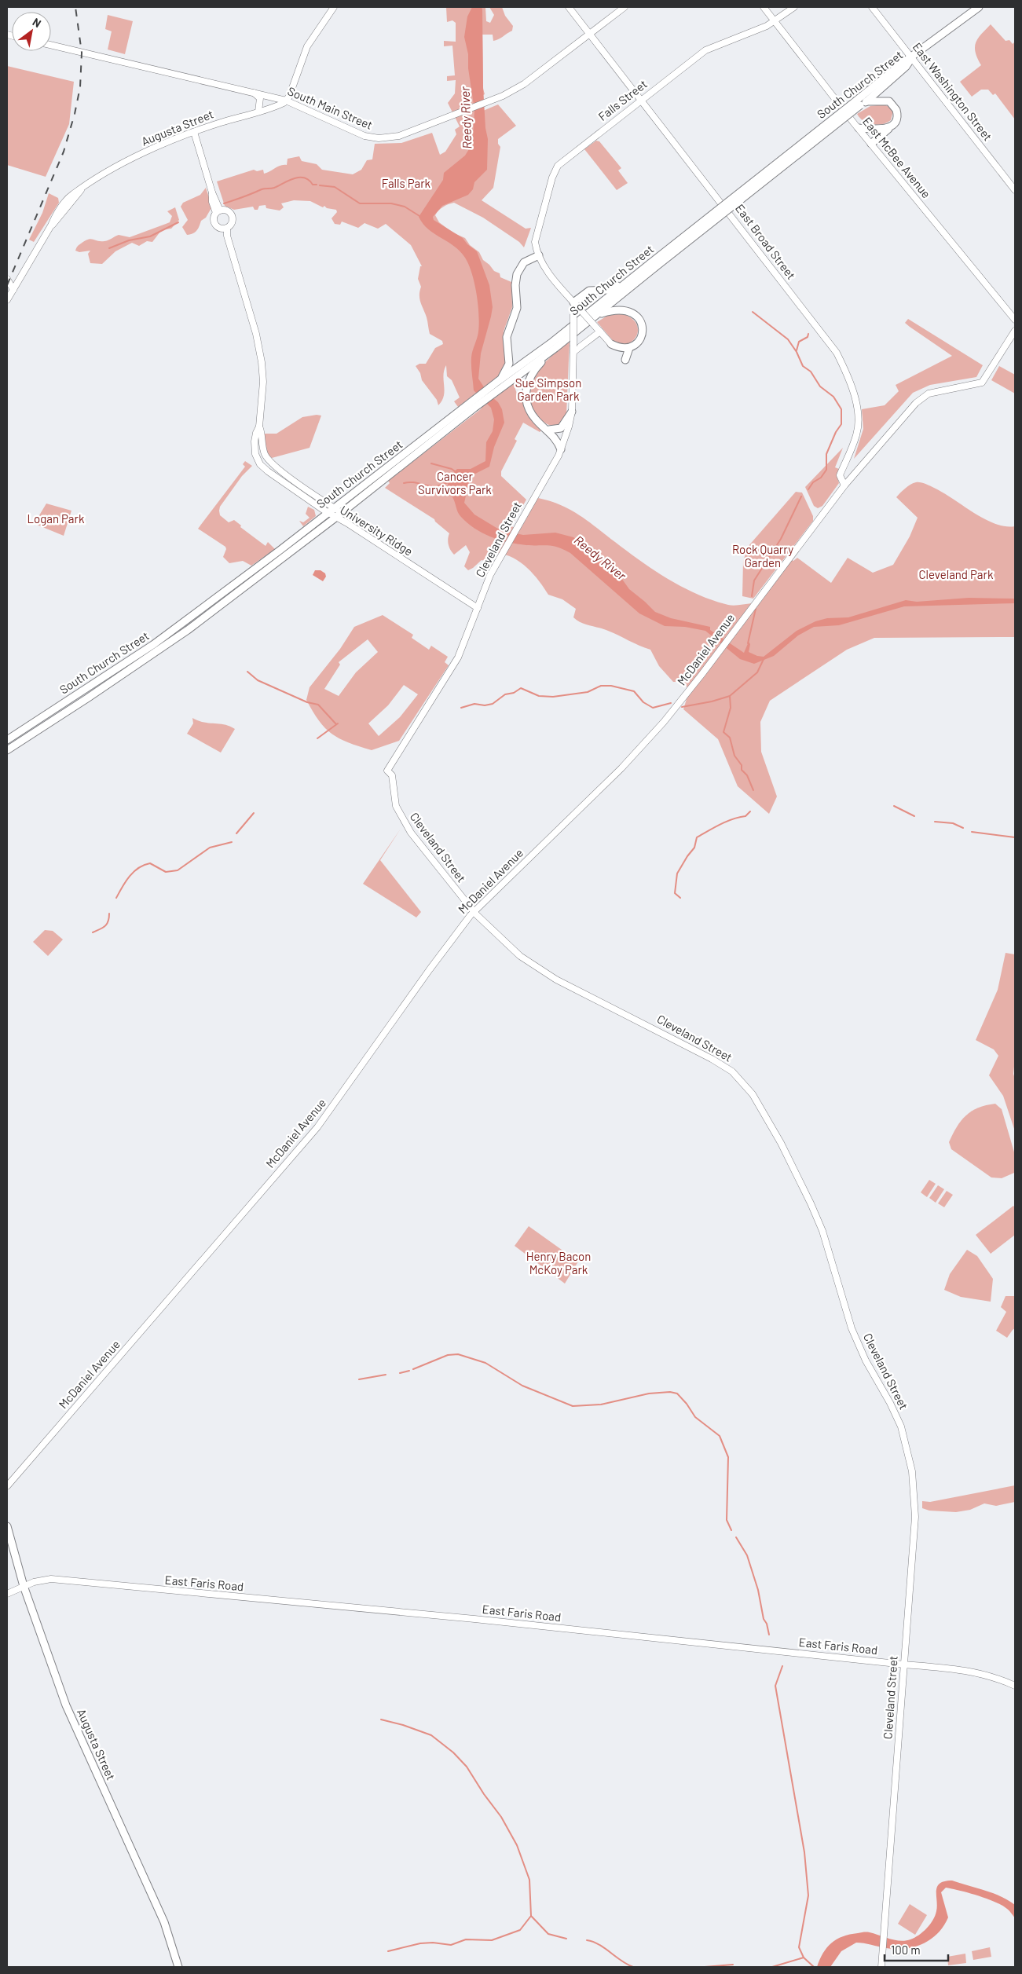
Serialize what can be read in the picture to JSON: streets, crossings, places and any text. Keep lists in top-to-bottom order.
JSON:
{
  "streets": {
    "main road": ["South Church Street", "Augusta Street"],
    "street": [
      "East Washington Street",
      "Falls Street",
      "South Main Street",
      "East McBee Avenue",
      "East Broad Street",
      "University Ridge",
      "Cleveland Street",
      "McDaniel Avenue",
      "East Faris Road"
    ]
  },
  "crossings": [
    ["South Church Street", "East Washington Street"],
    ["South Church Street", "University Ridge"],
    ["Falls Street", "East McBee Avenue"],
    ["Falls Street", "East Broad Street"],
    ["South Main Street", "Augusta Street"],
    ["South Main Street", "East Broad Street"],
    ["Augusta Street", "East Faris Road"],
    ["East Broad Street", "McDaniel Avenue"],
    ["University Ridge", "Cleveland Street"],
    ["Cleveland Street", "McDaniel Avenue"],
    ["Cleveland Street", "East Faris Road"]
  ],
  "water": ["Reedy River"],
  "parks": [
    "Falls Park",
    "Sue Simpson Garden Park",
    "Cancer Survivors Park",
    "Logan Park",
    "Rock Quarry Garden",
    "Cleveland Park",
    "Henry Bacon McKoy Park"
  ],
  "scale_bar": "100 m",
  "north": "top right"
}
